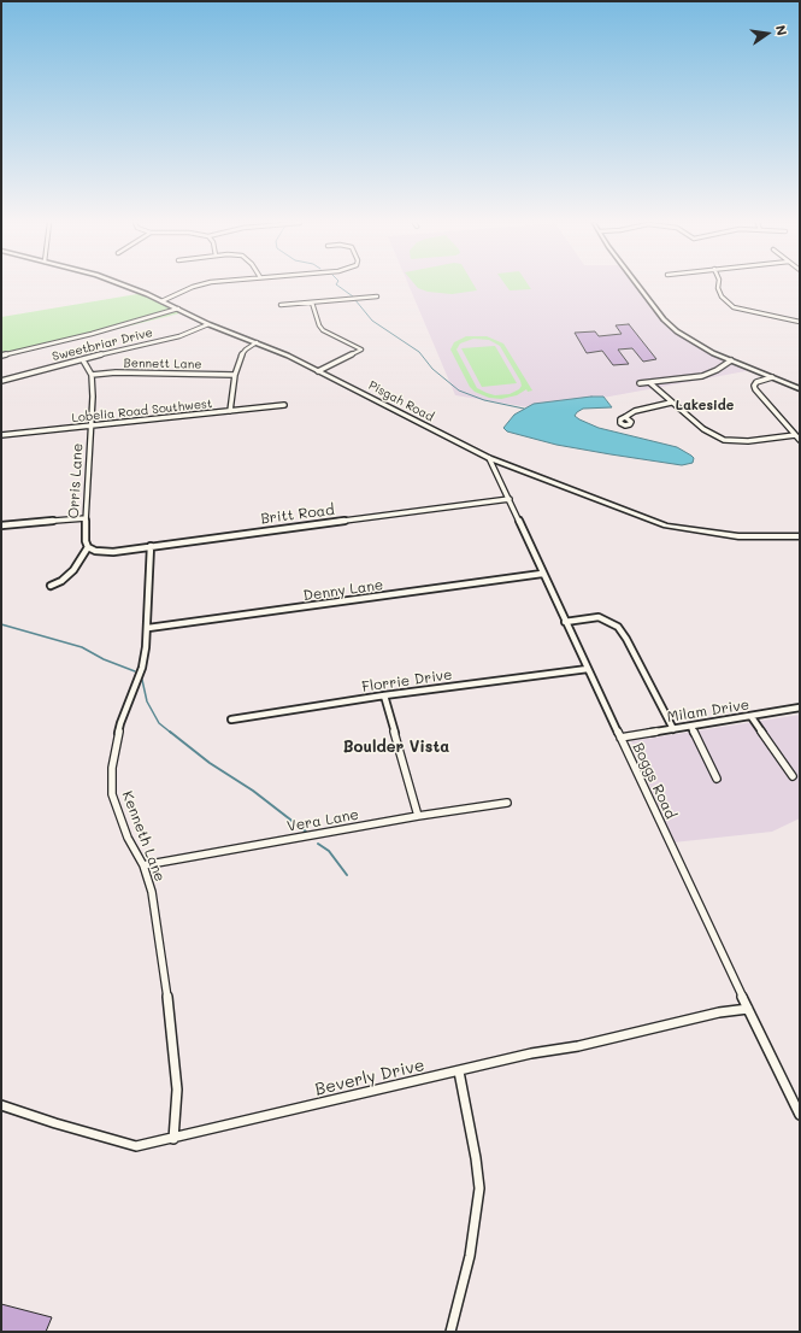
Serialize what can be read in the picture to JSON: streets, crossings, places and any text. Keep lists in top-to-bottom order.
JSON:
{
  "streets": {
    "street": [
      "Sweetbriar Drive",
      "Bennett Lane",
      "Pisgah Road",
      "Lobelia Road Southwest",
      "Orris Lane",
      "Britt Road",
      "Denny Lane",
      "Florrie Drive",
      "Milam Drive",
      "Boggs Road",
      "Vera Lane",
      "Kenneth Lane",
      "Beverly Drive"
    ]
  },
  "crossings": [
    ["Sweetbriar Drive", "Pisgah Road"],
    ["Bennett Lane", "Orris Lane"],
    ["Pisgah Road", "Boggs Road"],
    ["Lobelia Road Southwest", "Orris Lane"],
    ["Orris Lane", "Britt Road"],
    ["Britt Road", "Boggs Road"],
    ["Britt Road", "Kenneth Lane"],
    ["Denny Lane", "Boggs Road"],
    ["Denny Lane", "Kenneth Lane"],
    ["Florrie Drive", "Boggs Road"],
    ["Milam Drive", "Boggs Road"],
    ["Boggs Road", "Beverly Drive"],
    ["Vera Lane", "Kenneth Lane"],
    ["Kenneth Lane", "Beverly Drive"]
  ],
  "districts": ["Lakeside", "Boulder Vista"],
  "north": "right"
}
